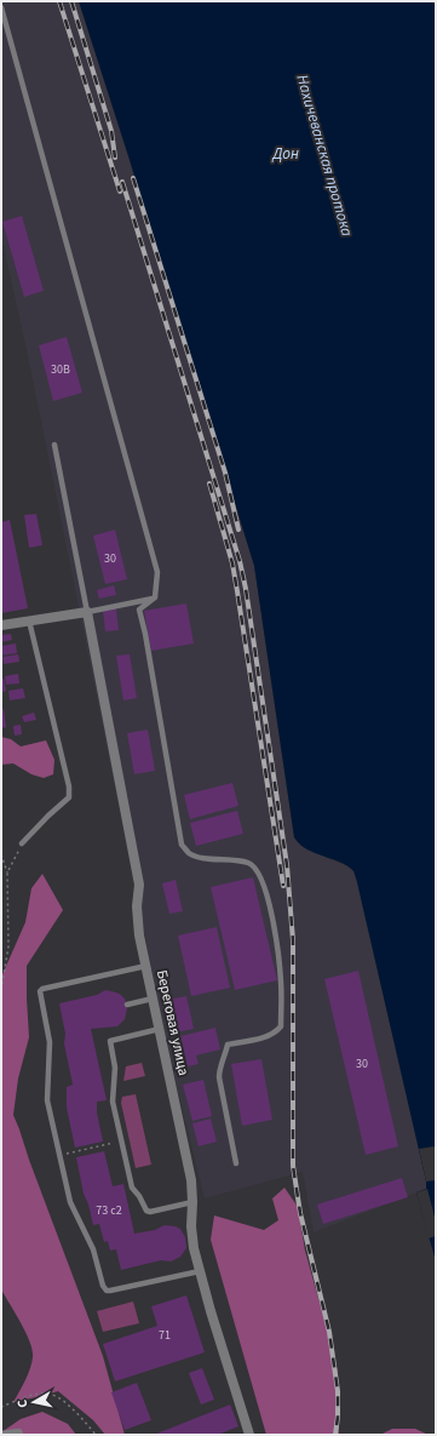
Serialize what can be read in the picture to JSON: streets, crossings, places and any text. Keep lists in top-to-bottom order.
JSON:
{
  "streets": {
    "street": ["Береговая улица"]
  },
  "water": ["Дон", "Нахичеванская протока"],
  "house_numbers": [
    "30В",
    "30",
    "30",
    "73 с2",
    "71"
  ],
  "north": "left"
}
